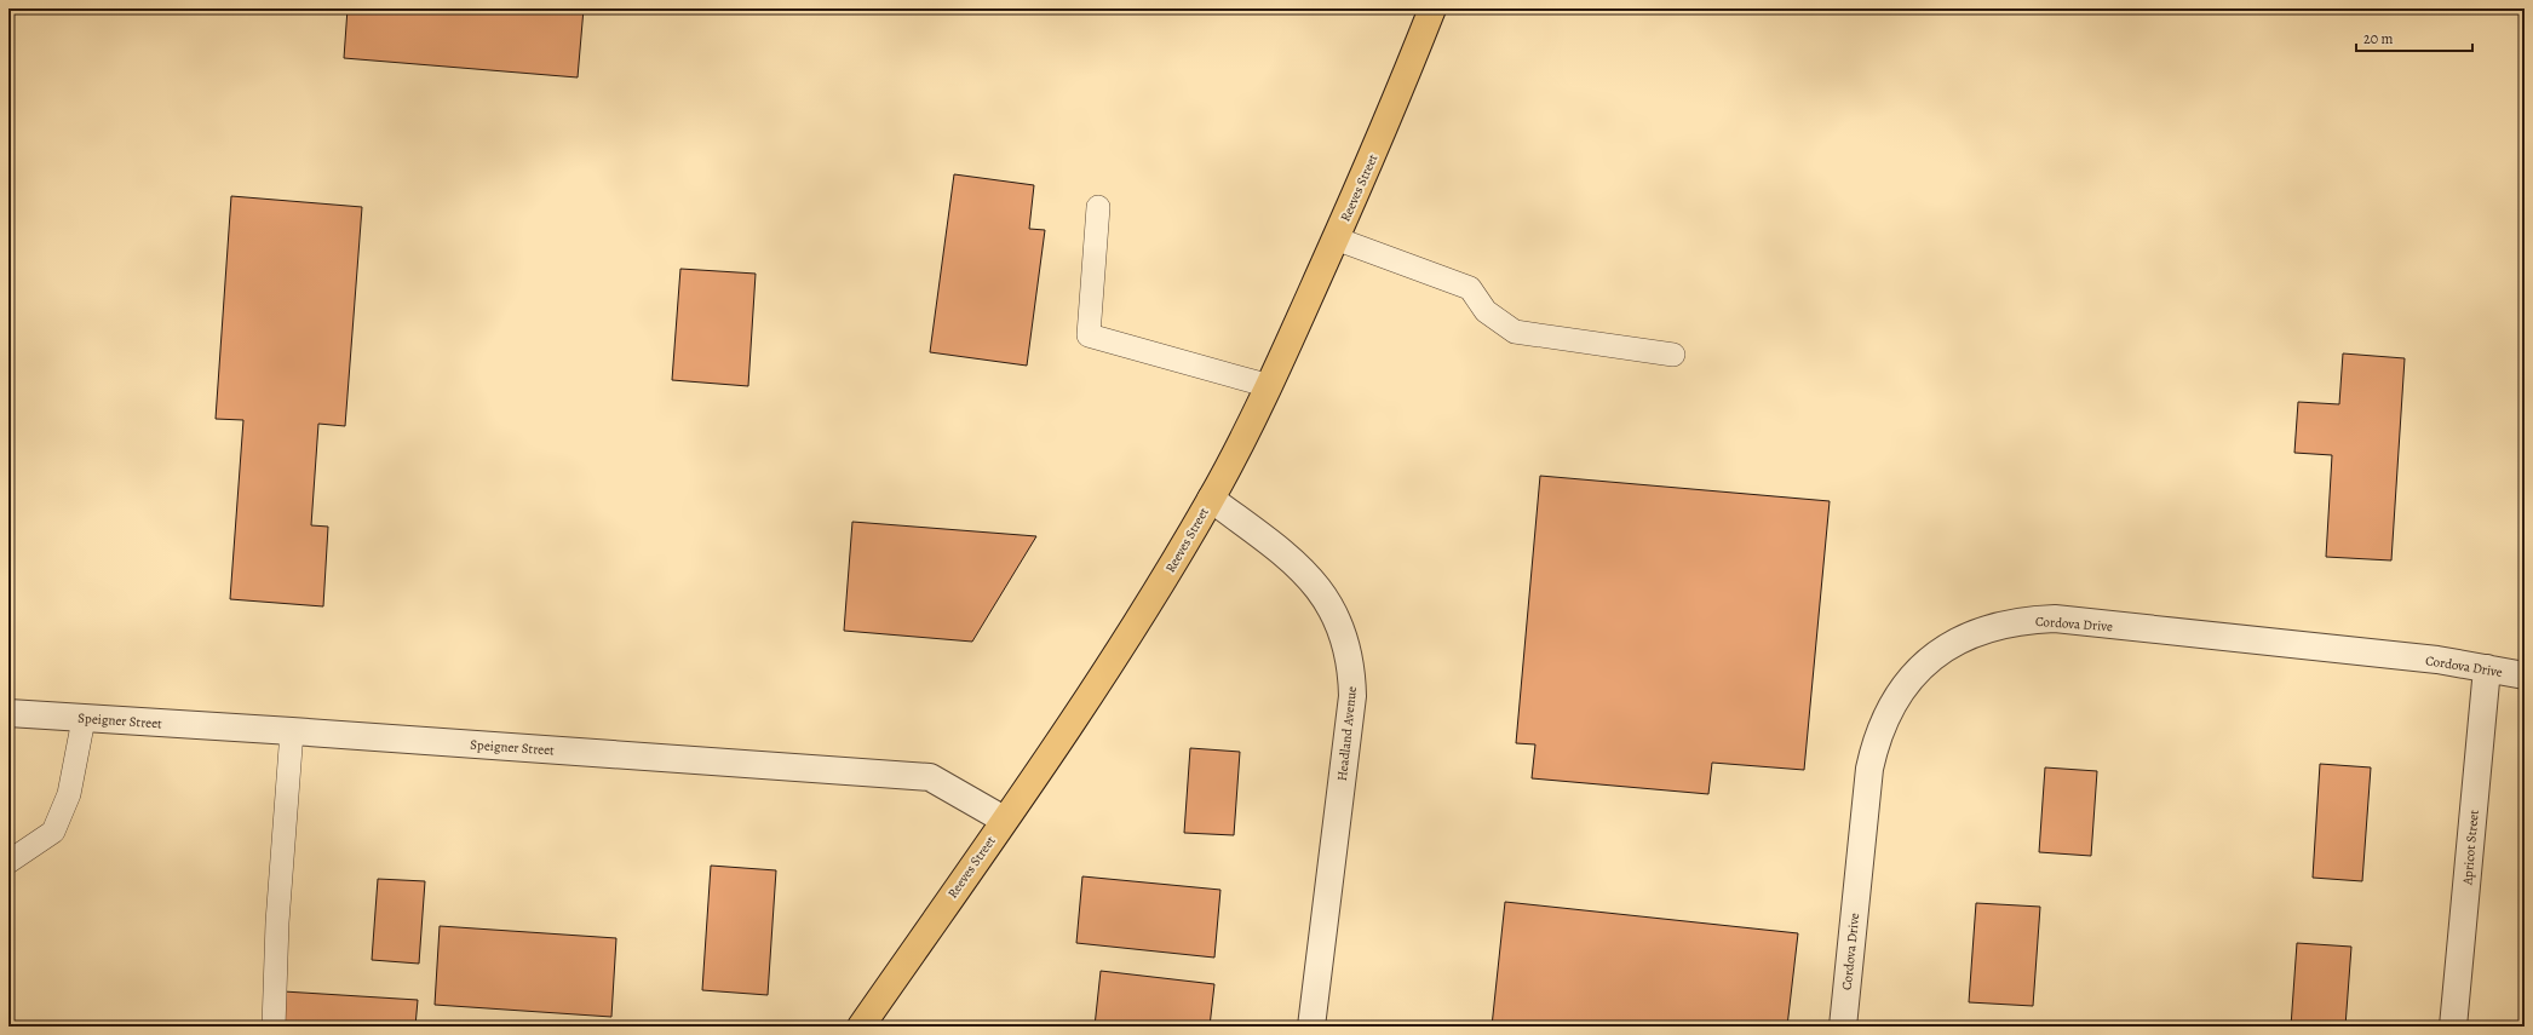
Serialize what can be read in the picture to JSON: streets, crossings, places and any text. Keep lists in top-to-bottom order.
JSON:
{
  "streets": {
    "main road": ["Reeves Street"],
    "street": [
      "Cordova Drive",
      "Speigner Street",
      "Headland Avenue",
      "Apricot Street"
    ]
  },
  "crossings": [
    ["Reeves Street", "Speigner Street"],
    ["Reeves Street", "Headland Avenue"],
    ["Cordova Drive", "Apricot Street"]
  ],
  "scale_bar": "20 m"
}
